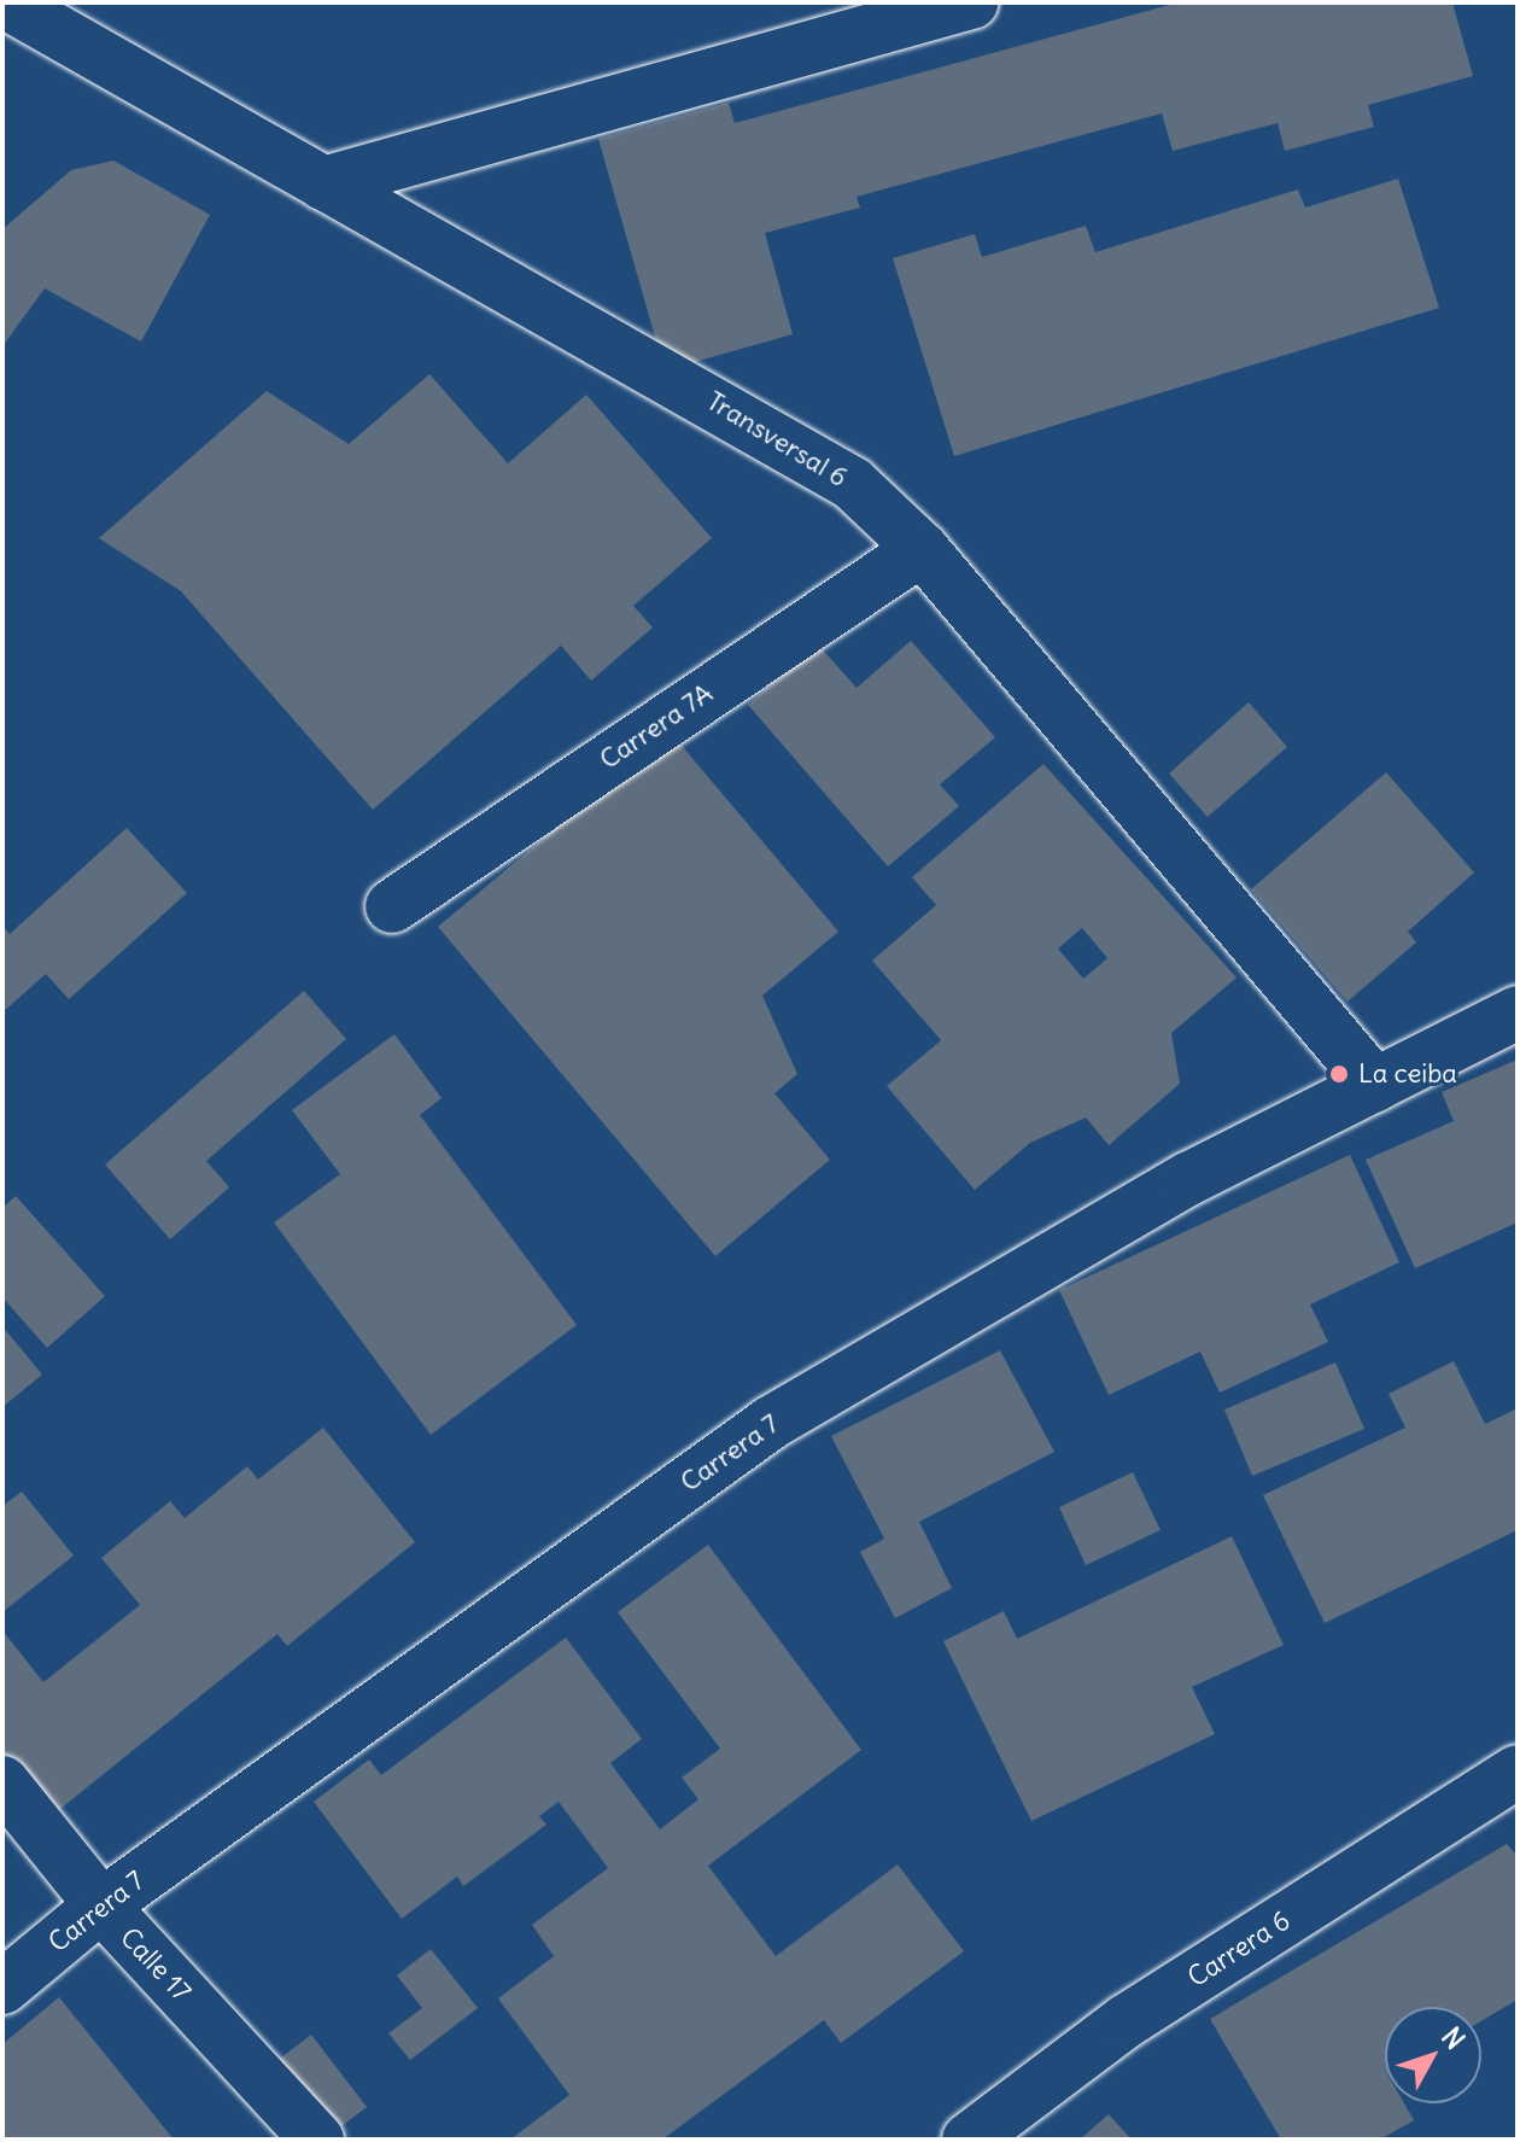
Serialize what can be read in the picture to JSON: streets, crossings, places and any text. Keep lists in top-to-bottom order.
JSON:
{
  "streets": {
    "street": [
      "Transversal 6",
      "Carrera 7A",
      "Carrera 7",
      "Carrera 6",
      "Calle 17"
    ]
  },
  "crossings": [
    ["Transversal 6", "Carrera 7A"],
    ["Transversal 6", "Carrera 7"],
    ["Carrera 7", "Calle 17"]
  ],
  "places": ["La ceiba"],
  "north": "top right"
}
